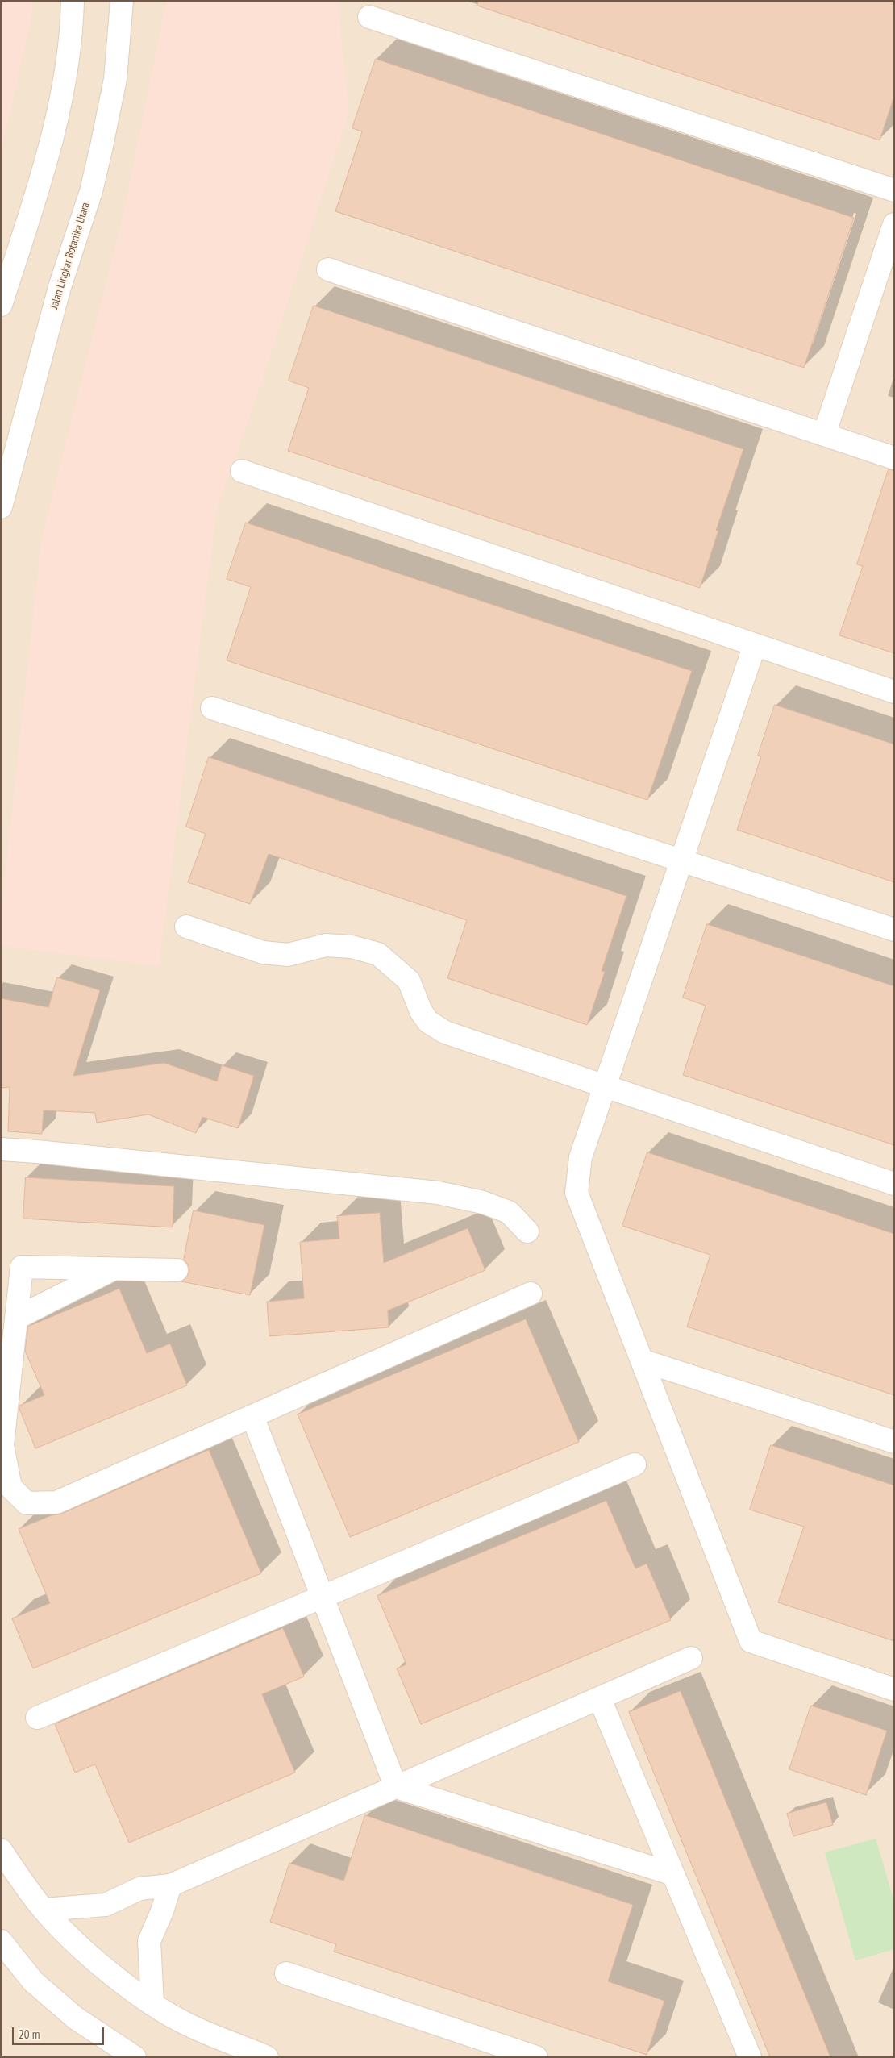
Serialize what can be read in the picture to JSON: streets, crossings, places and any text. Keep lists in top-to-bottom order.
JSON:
{
  "streets": {
    "street": ["Jalan Lingkar Botanika Utara"]
  },
  "scale_bar": "20 m"
}
